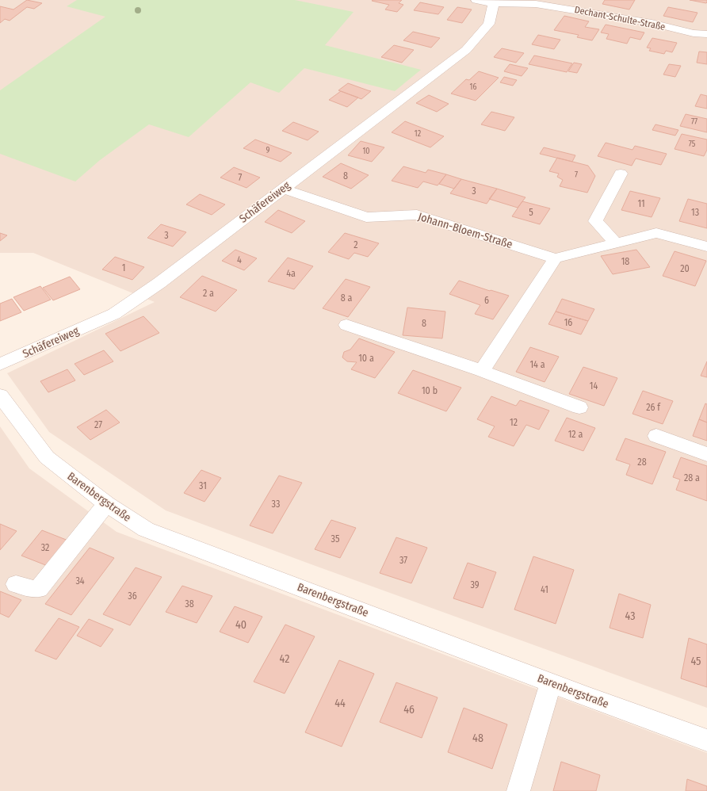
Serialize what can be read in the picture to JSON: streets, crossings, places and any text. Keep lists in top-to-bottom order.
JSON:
{
  "streets": {
    "street": [
      "Dechant-Schulte-Straße",
      "Schäfereiweg",
      "Johann-Bloem-Straße",
      "Barenbergstraße"
    ]
  },
  "crossings": [
    ["Dechant-Schulte-Straße", "Schäfereiweg"],
    ["Schäfereiweg", "Johann-Bloem-Straße"]
  ],
  "house_numbers": [
    "16",
    "77",
    "12",
    "75",
    "9",
    "10",
    "7",
    "8",
    "7",
    "3",
    "11",
    "5",
    "13",
    "3",
    "2",
    "4",
    "18",
    "1",
    "20",
    "4a",
    "2 a",
    "8 a",
    "6",
    "16",
    "8",
    "10 a",
    "14 a",
    "14",
    "10 b",
    "26 f",
    "12",
    "27",
    "12 a",
    "28",
    "28 a",
    "31",
    "33",
    "35",
    "32",
    "37",
    "34",
    "39",
    "41",
    "36",
    "38",
    "43",
    "40",
    "42",
    "45",
    "44",
    "46",
    "48"
  ]
}
